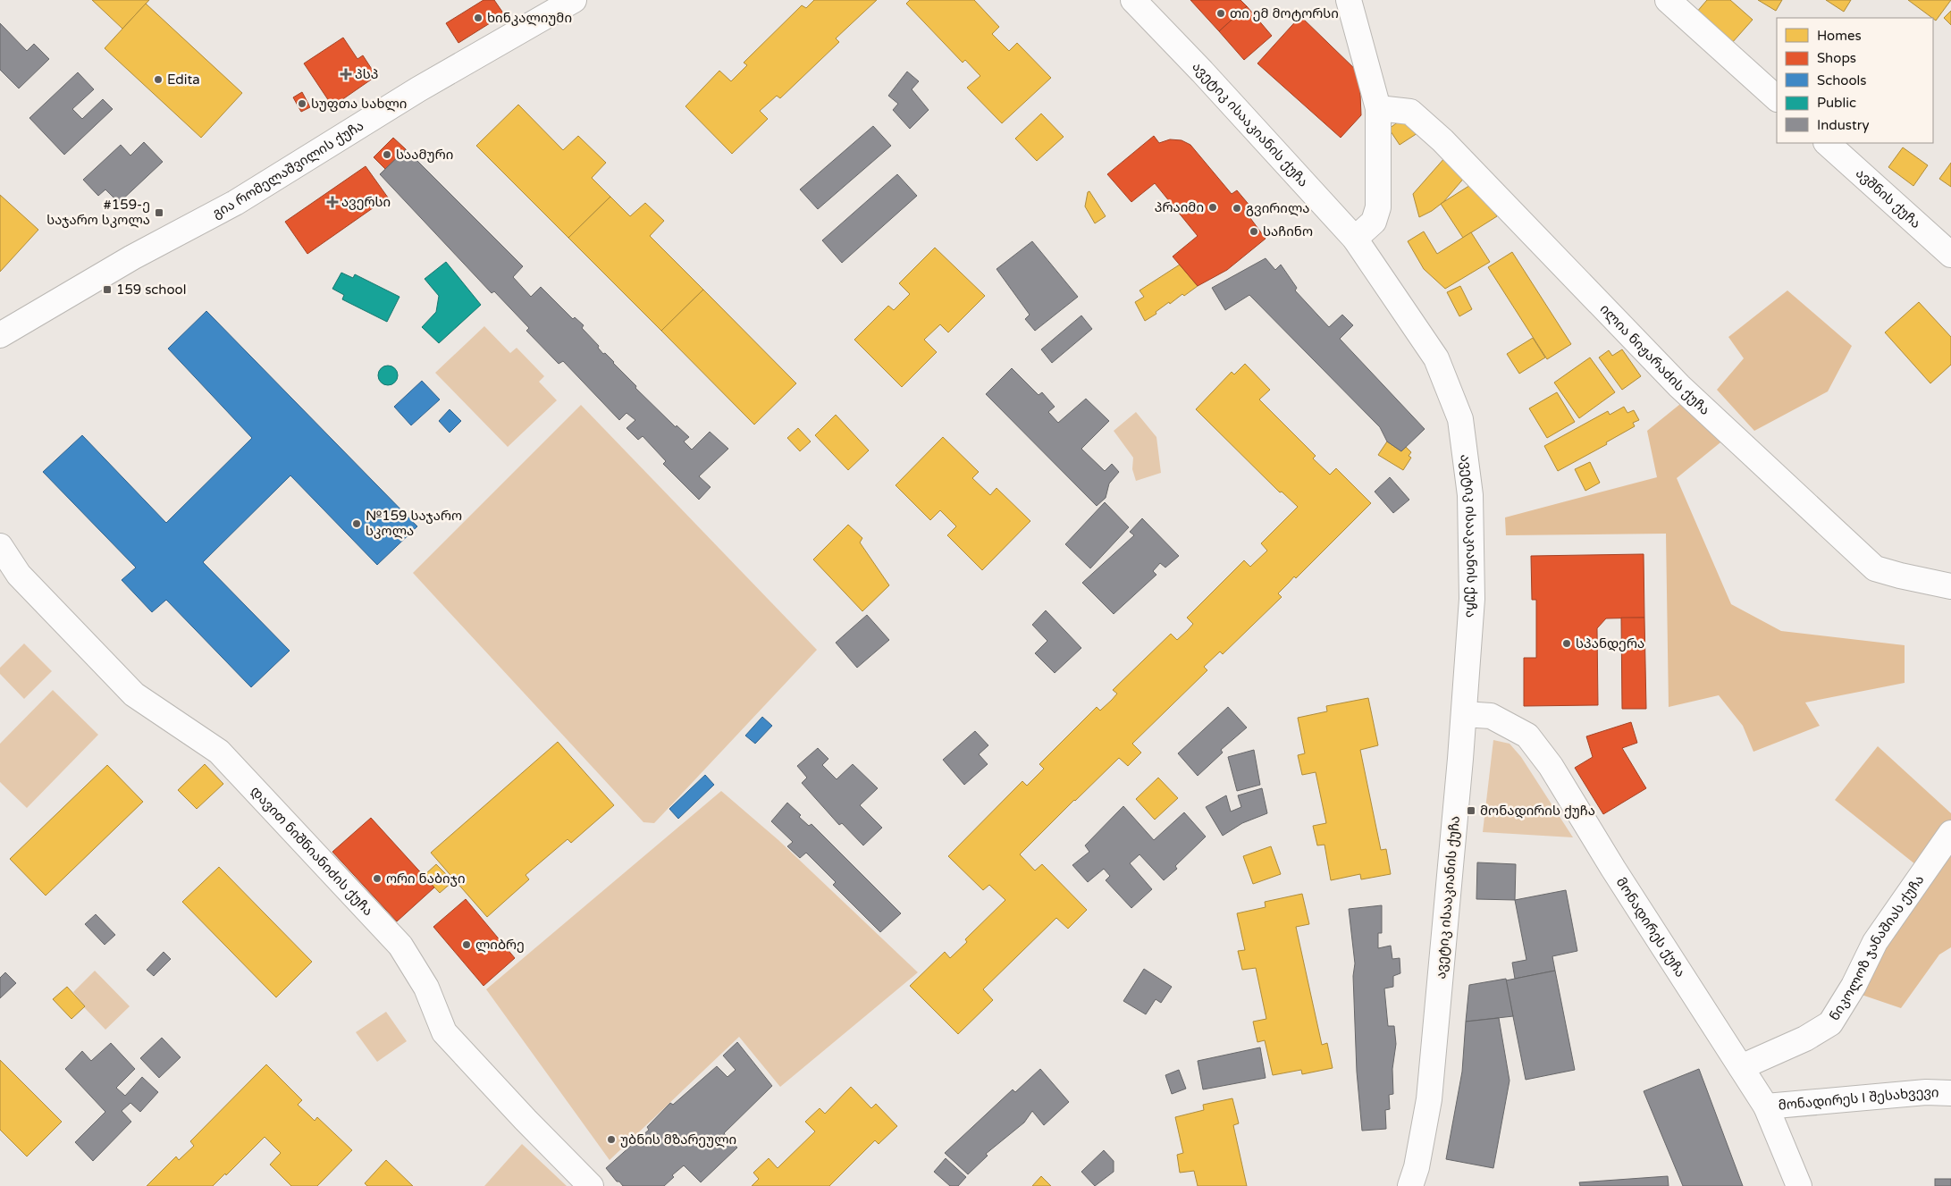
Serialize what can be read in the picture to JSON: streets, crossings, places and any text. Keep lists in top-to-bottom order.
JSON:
{
  "streets": {
    "street": [
      "ავეტიკ ისააკიანის ქუჩა",
      "გია რომელაშვილის ქუჩა",
      "ავშნის ქუჩა",
      "ილია ნიჟარაძის ქუჩა",
      "დავით ნიშნიანიძის ქუჩა",
      "მონადირეს ქუჩა",
      "ნიკოლოზ ჯანაშიას ქუჩა",
      "მონადირეს I შესახვევი"
    ]
  },
  "crossings": [
    ["ავეტიკ ისააკიანის ქუჩა", "მონადირეს ქუჩა"],
    ["მონადირეს ქუჩა", "ნიკოლოზ ჯანაშიას ქუჩა"],
    ["მონადირეს ქუჩა", "მონადირეს I შესახვევი"]
  ],
  "places": {
    "other": [
      "თი ემ მოტორსი",
      "ხინკალიუმი",
      "Edita",
      "სუფთა სახლი",
      "საამური",
      "პრაიმი",
      "გვირილა",
      "საჩინო",
      "№159 საჯარო სკოლა",
      "სპანდერა",
      "ორი ნაბიჯი",
      "ლიბრე",
      "უბნის მზარეული"
    ],
    "health": ["პსპ", "ავერსი"],
    "transit": ["#159-ე საჯარო სკოლა", "159 school", "მონადირის ქუჩა"]
  },
  "legend": [
    "Homes",
    "Shops",
    "Schools",
    "Public",
    "Industry"
  ]
}
